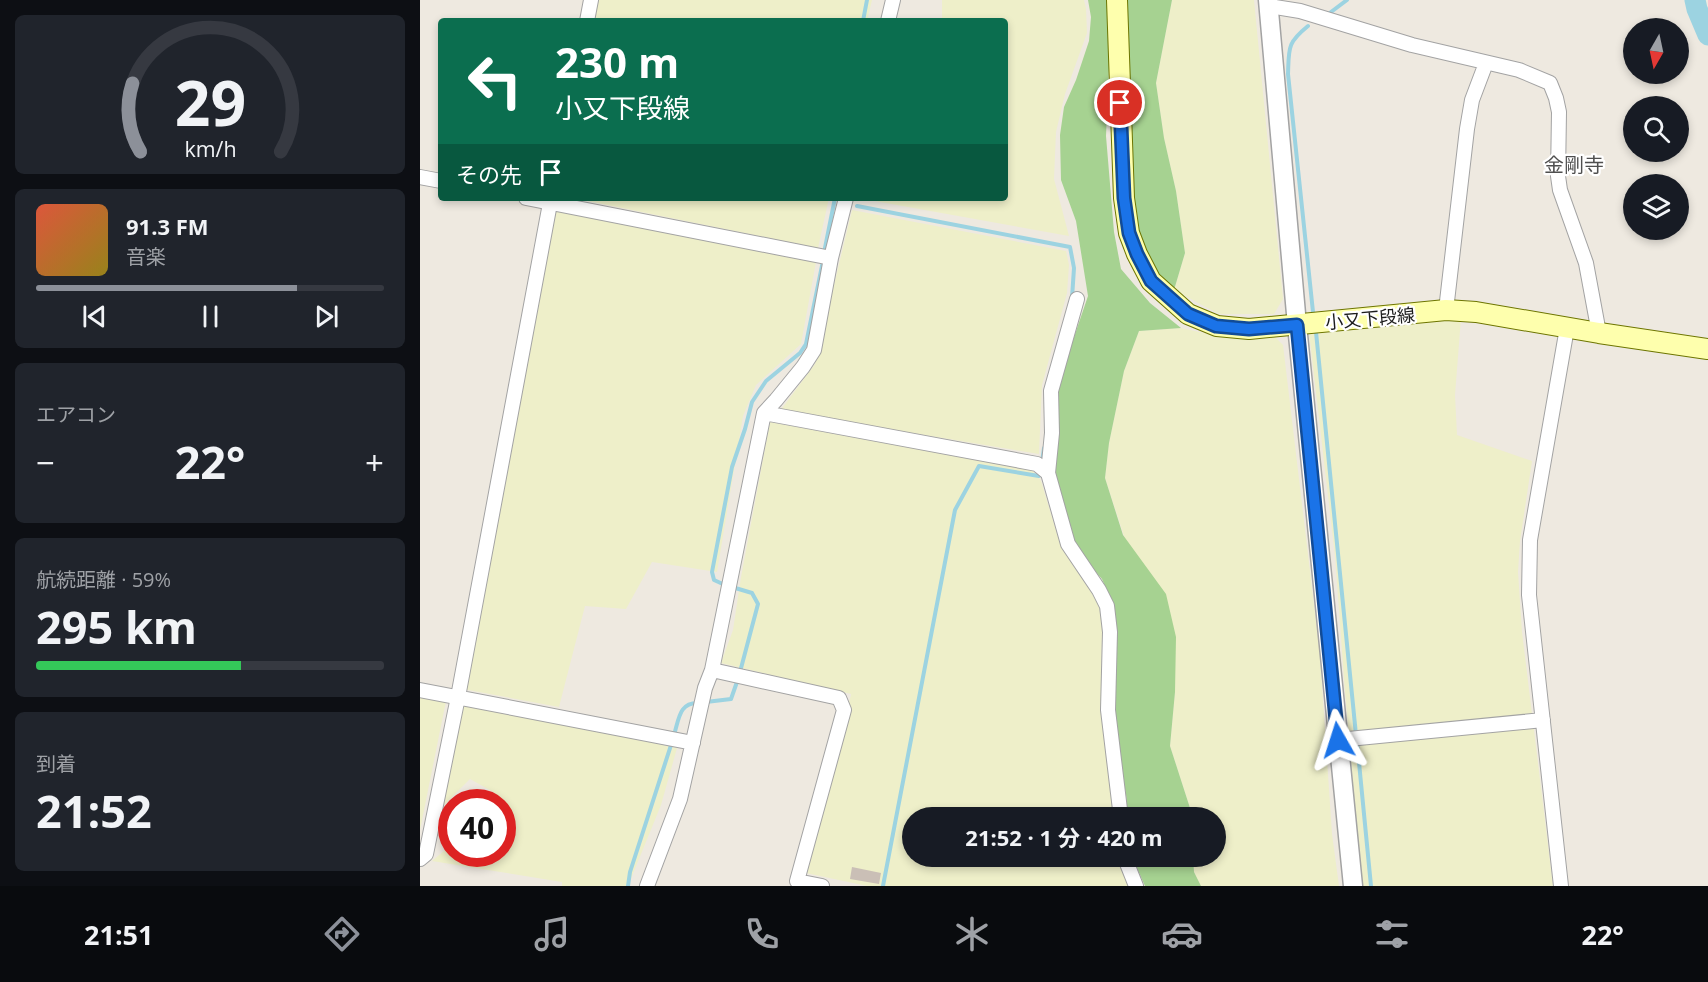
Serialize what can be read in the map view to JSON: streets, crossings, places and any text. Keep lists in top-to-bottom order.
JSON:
{
  "streets": {
    "main road": ["小又下段線"]
  },
  "districts": ["金剛寺"],
  "north": "bottom",
  "page": {
    "turn": ["230 m", "小又下段線"],
    "then": "その先",
    "song": ["91.3 FM", "音楽"],
    "tile": [
      "エアコン",
      ["航続距離 · 59%", "295 km"],
      ["到着", "21:52"]
    ],
    "heat": ["−", "22°", "+"],
    "limit": "40",
    "trip": "21:52 · 1 分 · 420 m",
    "tabs": ["21:51", "22°"],
    "gauge": ["29", "km/h"]
  }
}
